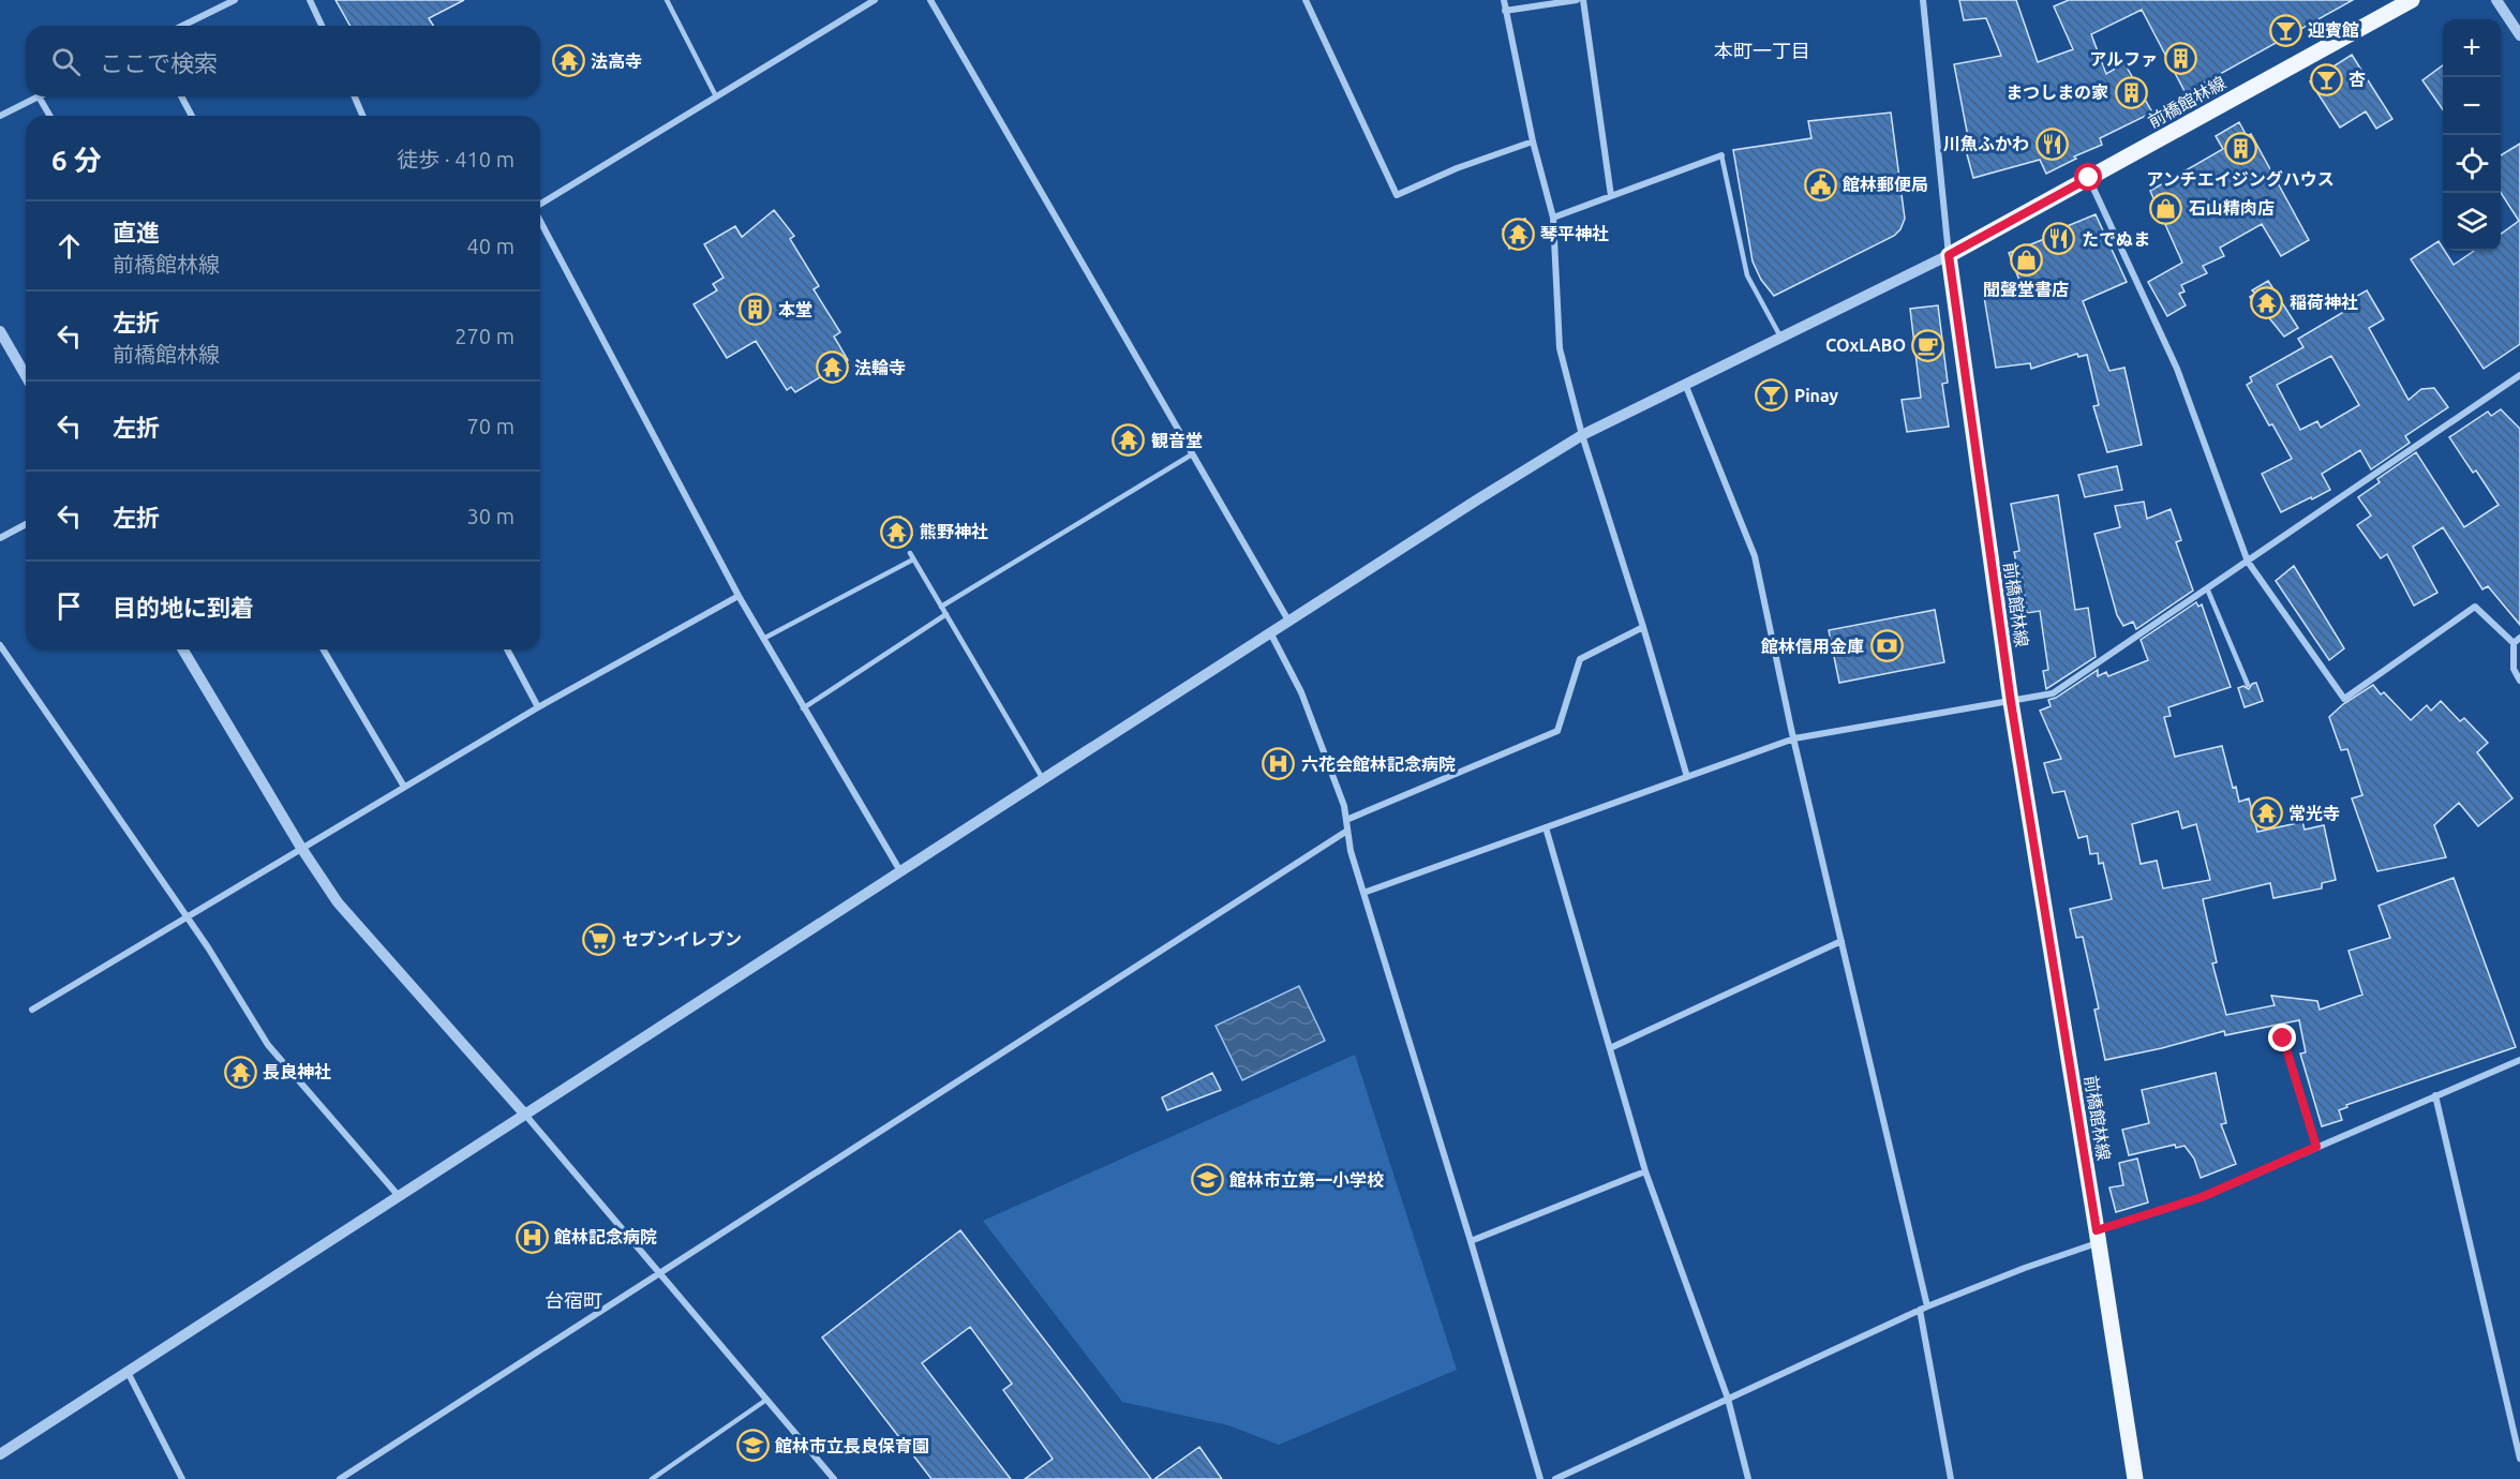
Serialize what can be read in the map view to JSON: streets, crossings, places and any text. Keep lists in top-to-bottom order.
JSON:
{
  "streets": {
    "main road": ["前橋館林線"]
  },
  "districts": ["本町一丁目", "台宿町"],
  "places": {
    "bar": ["迎賓館", "杏", "Pinay"],
    "building": [
      "アルファ",
      "まつしまの家",
      "アンチエイジングハウス",
      "本堂"
    ],
    "temple": [
      "法高寺",
      "琴平神社",
      "稲荷神社",
      "法輪寺",
      "観音堂",
      "熊野神社",
      "常光寺",
      "長良神社"
    ],
    "restaurant": ["川魚ふかわ", "たでぬま"],
    "public building": ["館林郵便局"],
    "shop": ["石山精肉店", "聞聲堂書店"],
    "cafe": ["COxLABO"],
    "bank": ["館林信用金庫"],
    "hospital": ["六花会館林記念病院", "館林記念病院"],
    "supermarket": ["セブンイレブン"],
    "school or university": ["館林市立第一小学校", "館林市立長良保育園"]
  },
  "page": {
    "map_buttons": ["+", "−"],
    "search": "ここで検索",
    "heading": ["6 分", "徒歩 · 410 m"],
    "list": [
      ["直進", "前橋館林線", "40 m"],
      ["左折", "前橋館林線", "270 m"],
      ["左折", "70 m"],
      ["左折", "30 m"],
      "目的地に到着"
    ]
  }
}
